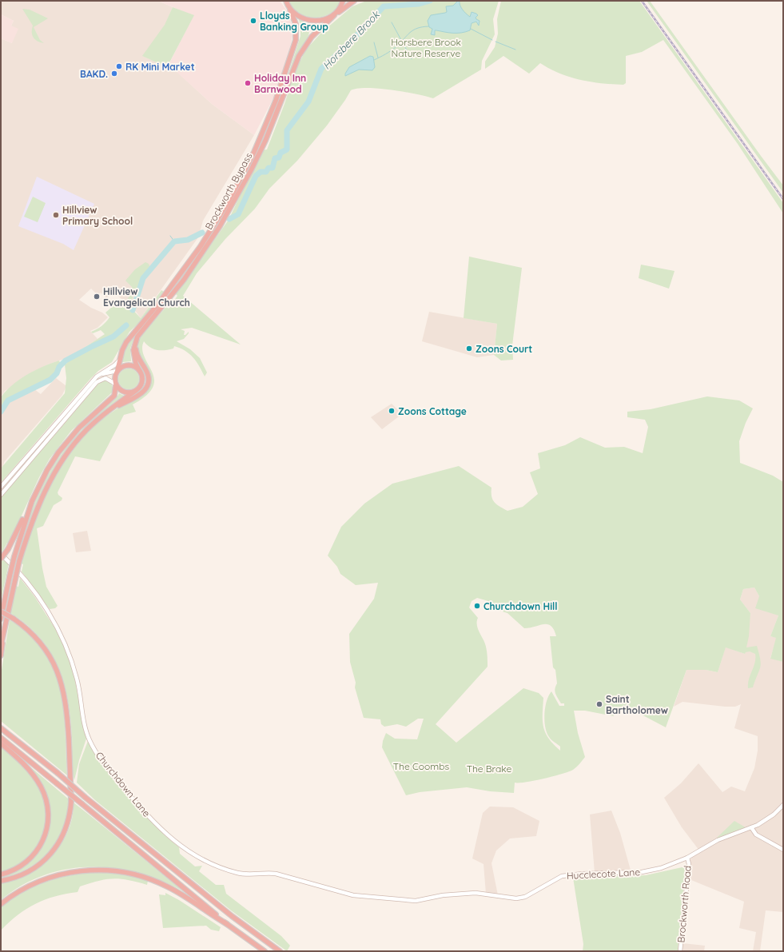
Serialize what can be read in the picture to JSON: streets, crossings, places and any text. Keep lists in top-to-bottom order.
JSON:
{
  "streets": {
    "highway": ["Brockworth Bypass"],
    "street": ["Churchdown Lane", "Hucclecote Lane", "Brockworth Road"]
  },
  "crossings": [
    ["Churchdown Lane", "Hucclecote Lane"],
    ["Hucclecote Lane", "Brockworth Road"]
  ],
  "water": ["Horsbere Brook"],
  "parks": ["Horsbere Brook Nature Reserve", "The Coombs", "The Brake"],
  "places": [
    "Lloyds Banking Group",
    "RK Mini Market",
    "BAKD.",
    "Holiday Inn Barnwood",
    "Hillview Primary School",
    "Hillview Evangelical Church",
    "Zoons Court",
    "Zoons Cottage",
    "Churchdown Hill",
    "Saint Bartholomew"
  ]
}
